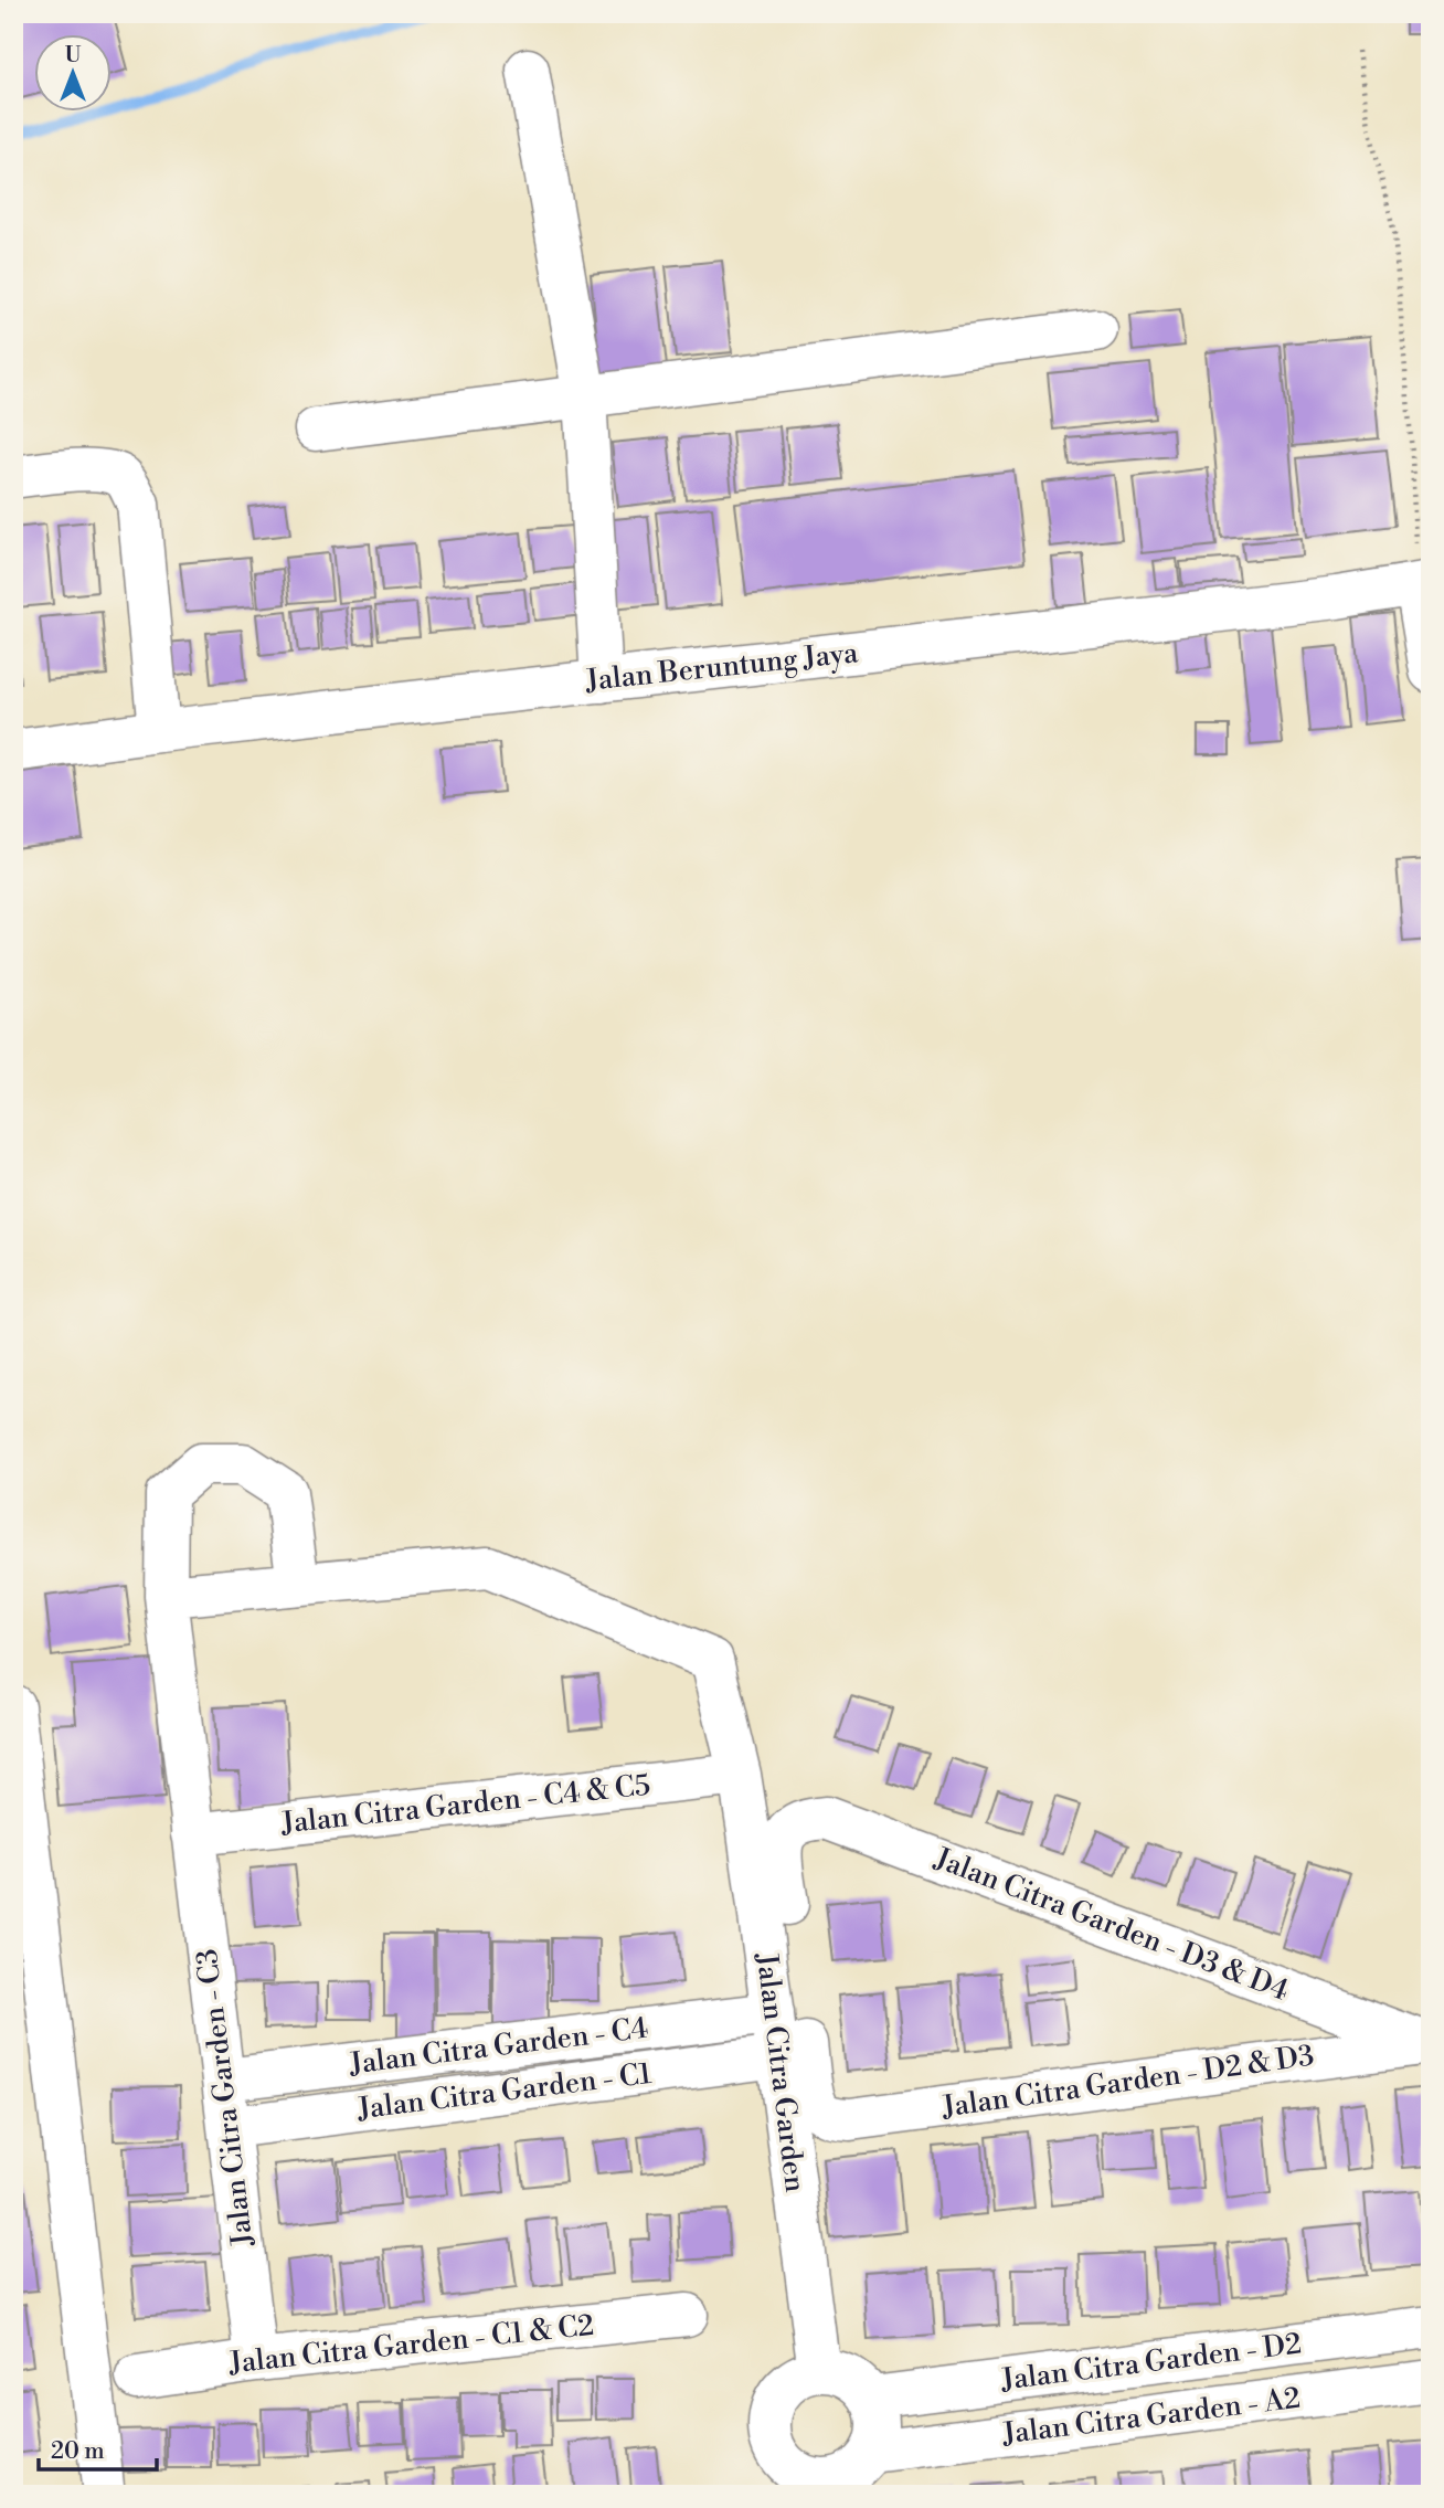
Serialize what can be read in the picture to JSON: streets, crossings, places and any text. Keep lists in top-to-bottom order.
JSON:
{
  "streets": {
    "street": [
      "Jalan Beruntung Jaya",
      "Jalan Citra Garden - C4 & C5",
      "Jalan Citra Garden - D3 & D4",
      "Jalan Citra Garden - C4",
      "Jalan Citra Garden",
      "Jalan Citra Garden - D2 & D3",
      "Jalan Citra Garden - C1",
      "Jalan Citra Garden - C3",
      "Jalan Citra Garden - C1 & C2",
      "Jalan Citra Garden - D2",
      "Jalan Citra Garden - A2"
    ]
  },
  "crossings": [
    ["Jalan Citra Garden - C4 & C5", "Jalan Citra Garden"],
    ["Jalan Citra Garden - C4 & C5", "Jalan Citra Garden - C3"],
    ["Jalan Citra Garden - D3 & D4", "Jalan Citra Garden"],
    ["Jalan Citra Garden - D3 & D4", "Jalan Citra Garden - D2 & D3"],
    ["Jalan Citra Garden - C4", "Jalan Citra Garden"],
    ["Jalan Citra Garden - C4", "Jalan Citra Garden - C3"],
    ["Jalan Citra Garden", "Jalan Citra Garden - D2 & D3"],
    ["Jalan Citra Garden", "Jalan Citra Garden - C1"],
    ["Jalan Citra Garden", "Jalan Citra Garden - C3"],
    ["Jalan Citra Garden", "Jalan Citra Garden - D2"],
    ["Jalan Citra Garden", "Jalan Citra Garden - A2"],
    ["Jalan Citra Garden - C1", "Jalan Citra Garden - C3"],
    ["Jalan Citra Garden - C3", "Jalan Citra Garden - C1 & C2"],
    ["Jalan Citra Garden - D2", "Jalan Citra Garden - A2"]
  ],
  "scale_bar": "20 m",
  "north": "top"
}
